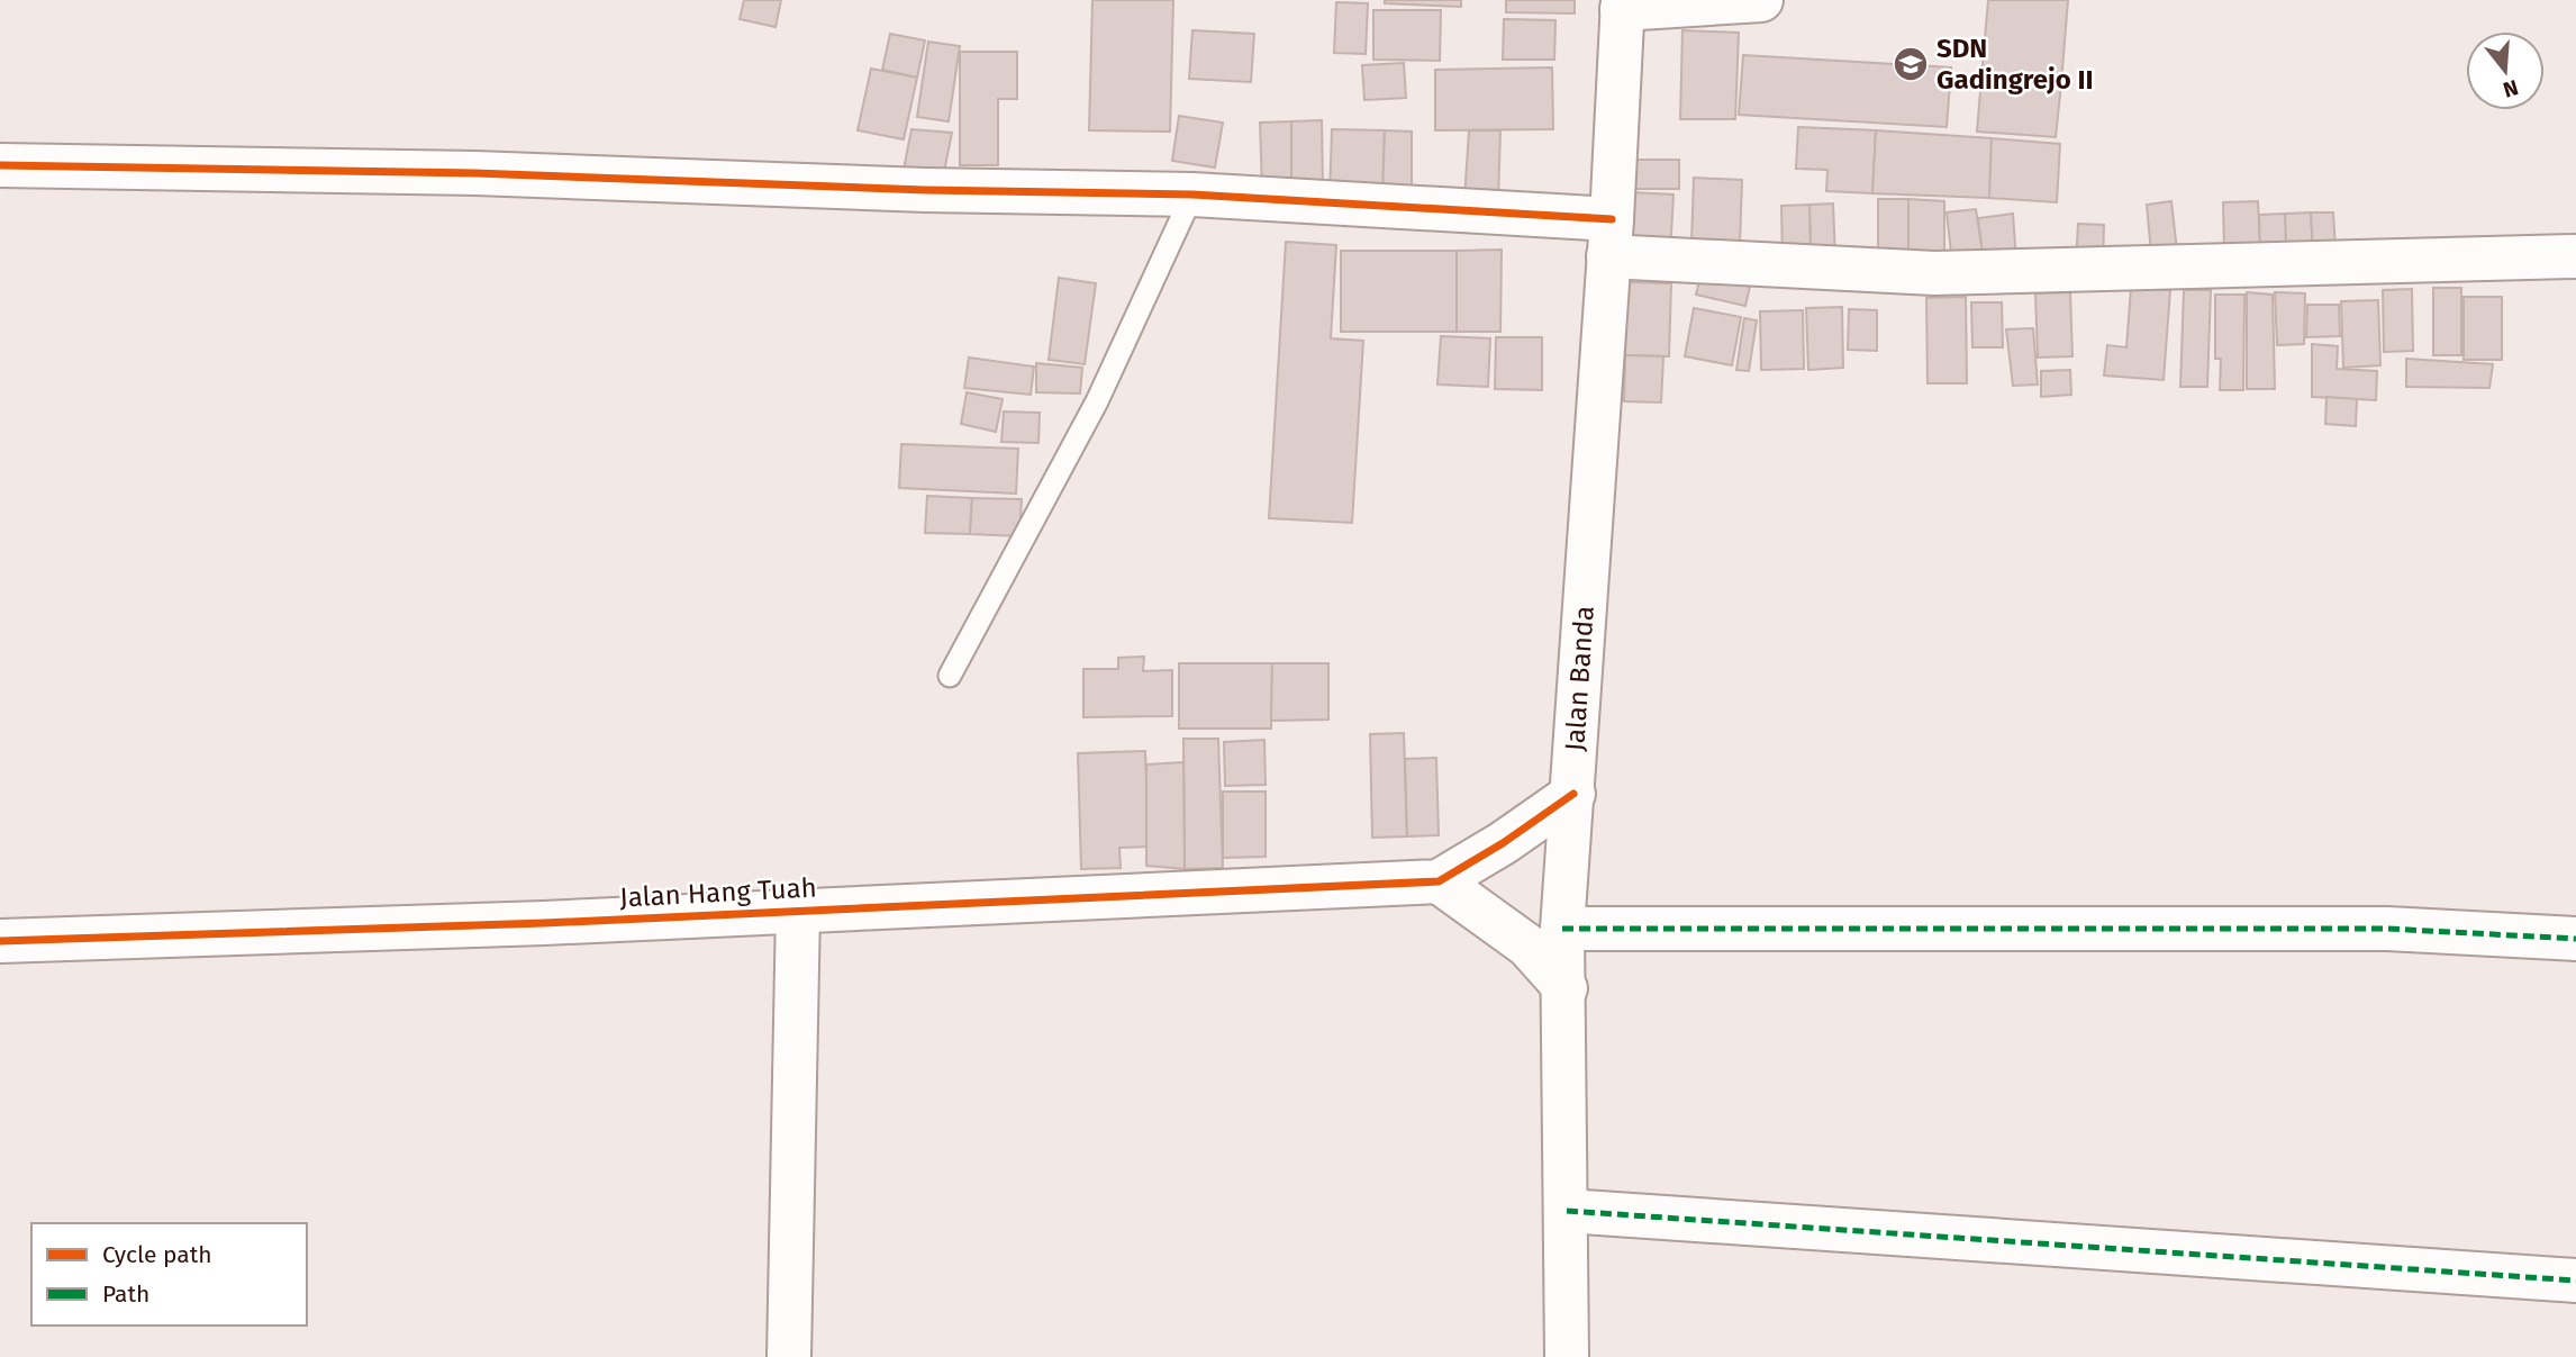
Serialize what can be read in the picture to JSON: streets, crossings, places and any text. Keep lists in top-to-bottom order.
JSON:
{
  "streets": {
    "street": ["Jalan Banda", "Jalan Hang Tuah"]
  },
  "places": {
    "school or university": ["SDN Gadingrejo II"]
  },
  "legend": ["Cycle path", "Path"],
  "north": "bottom"
}
